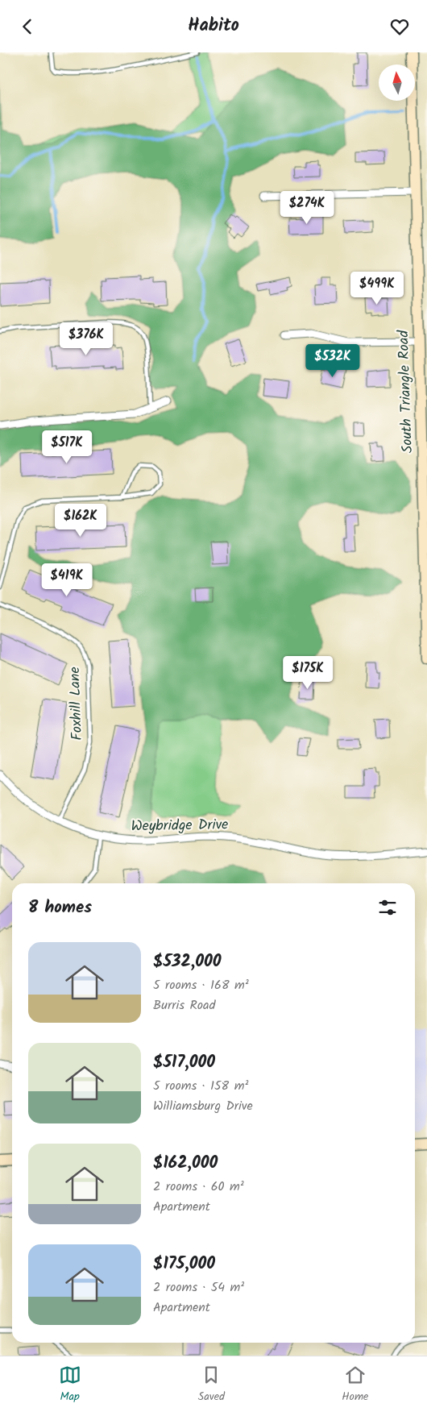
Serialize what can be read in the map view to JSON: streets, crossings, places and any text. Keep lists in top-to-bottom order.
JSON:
{
  "streets": {
    "street": ["South Triangle Road", "Weybridge Drive"],
    "lane": ["Foxhill Lane"]
  },
  "crossings": [
    ["Foxhill Lane", "Weybridge Drive"]
  ],
  "north": "top",
  "page": {
    "header": "Habito",
    "price": [
      "$274K",
      "$499K",
      "$376K",
      "$532K",
      "$517K",
      "$162K",
      "$419K",
      "$175K"
    ],
    "heading": "8 homes",
    "list": [
      {
        "name": "$532,000",
        "note": "5 rooms · 168 m² · Burris Road"
      },
      {
        "name": "$517,000",
        "note": "5 rooms · 158 m² · Williamsburg Drive"
      },
      {
        "name": "$162,000",
        "note": "2 rooms · 60 m² · Apartment"
      },
      {
        "name": "$175,000",
        "note": "2 rooms · 54 m² · Apartment"
      }
    ],
    "tabs": ["Map", "Saved", "Home"]
  }
}
